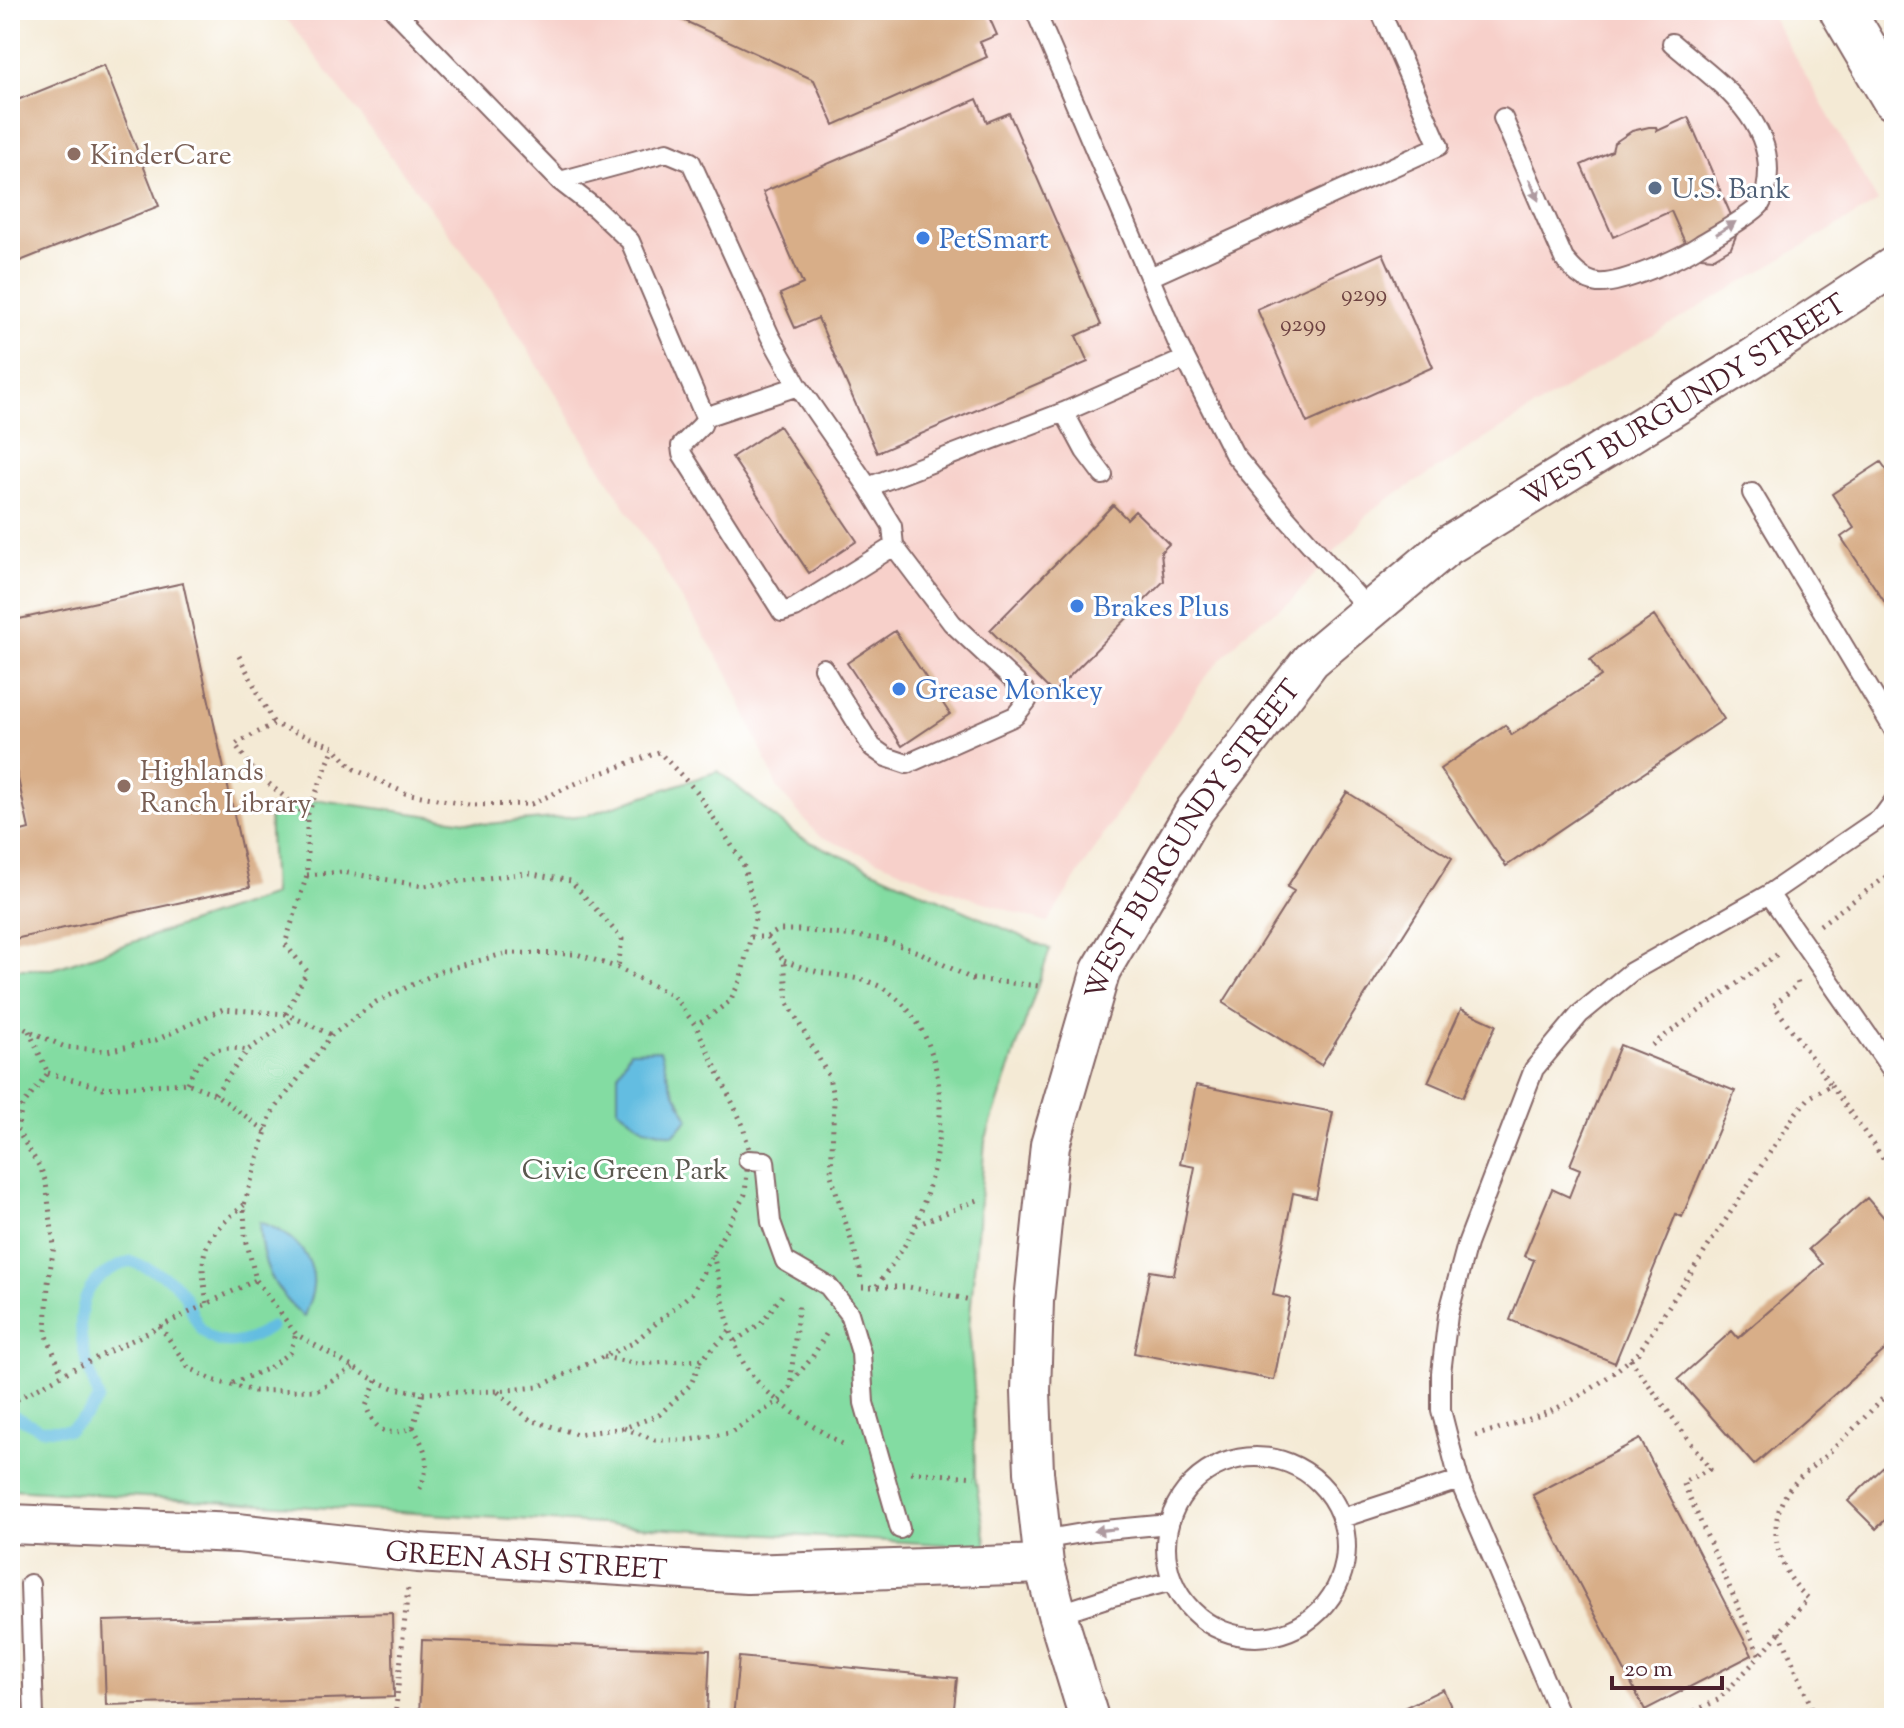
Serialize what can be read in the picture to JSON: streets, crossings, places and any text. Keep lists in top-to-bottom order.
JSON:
{
  "streets": {
    "street": ["WEST BURGUNDY STREET", "GREEN ASH STREET"]
  },
  "crossings": [
    ["WEST BURGUNDY STREET", "GREEN ASH STREET"]
  ],
  "parks": ["Civic Green Park"],
  "places": [
    "KinderCare",
    "U.S. Bank",
    "PetSmart",
    "Brakes Plus",
    "Grease Monkey",
    "Highlands Ranch Library"
  ],
  "house_numbers": ["9299", "9299"],
  "scale_bar": "20 m"
}
